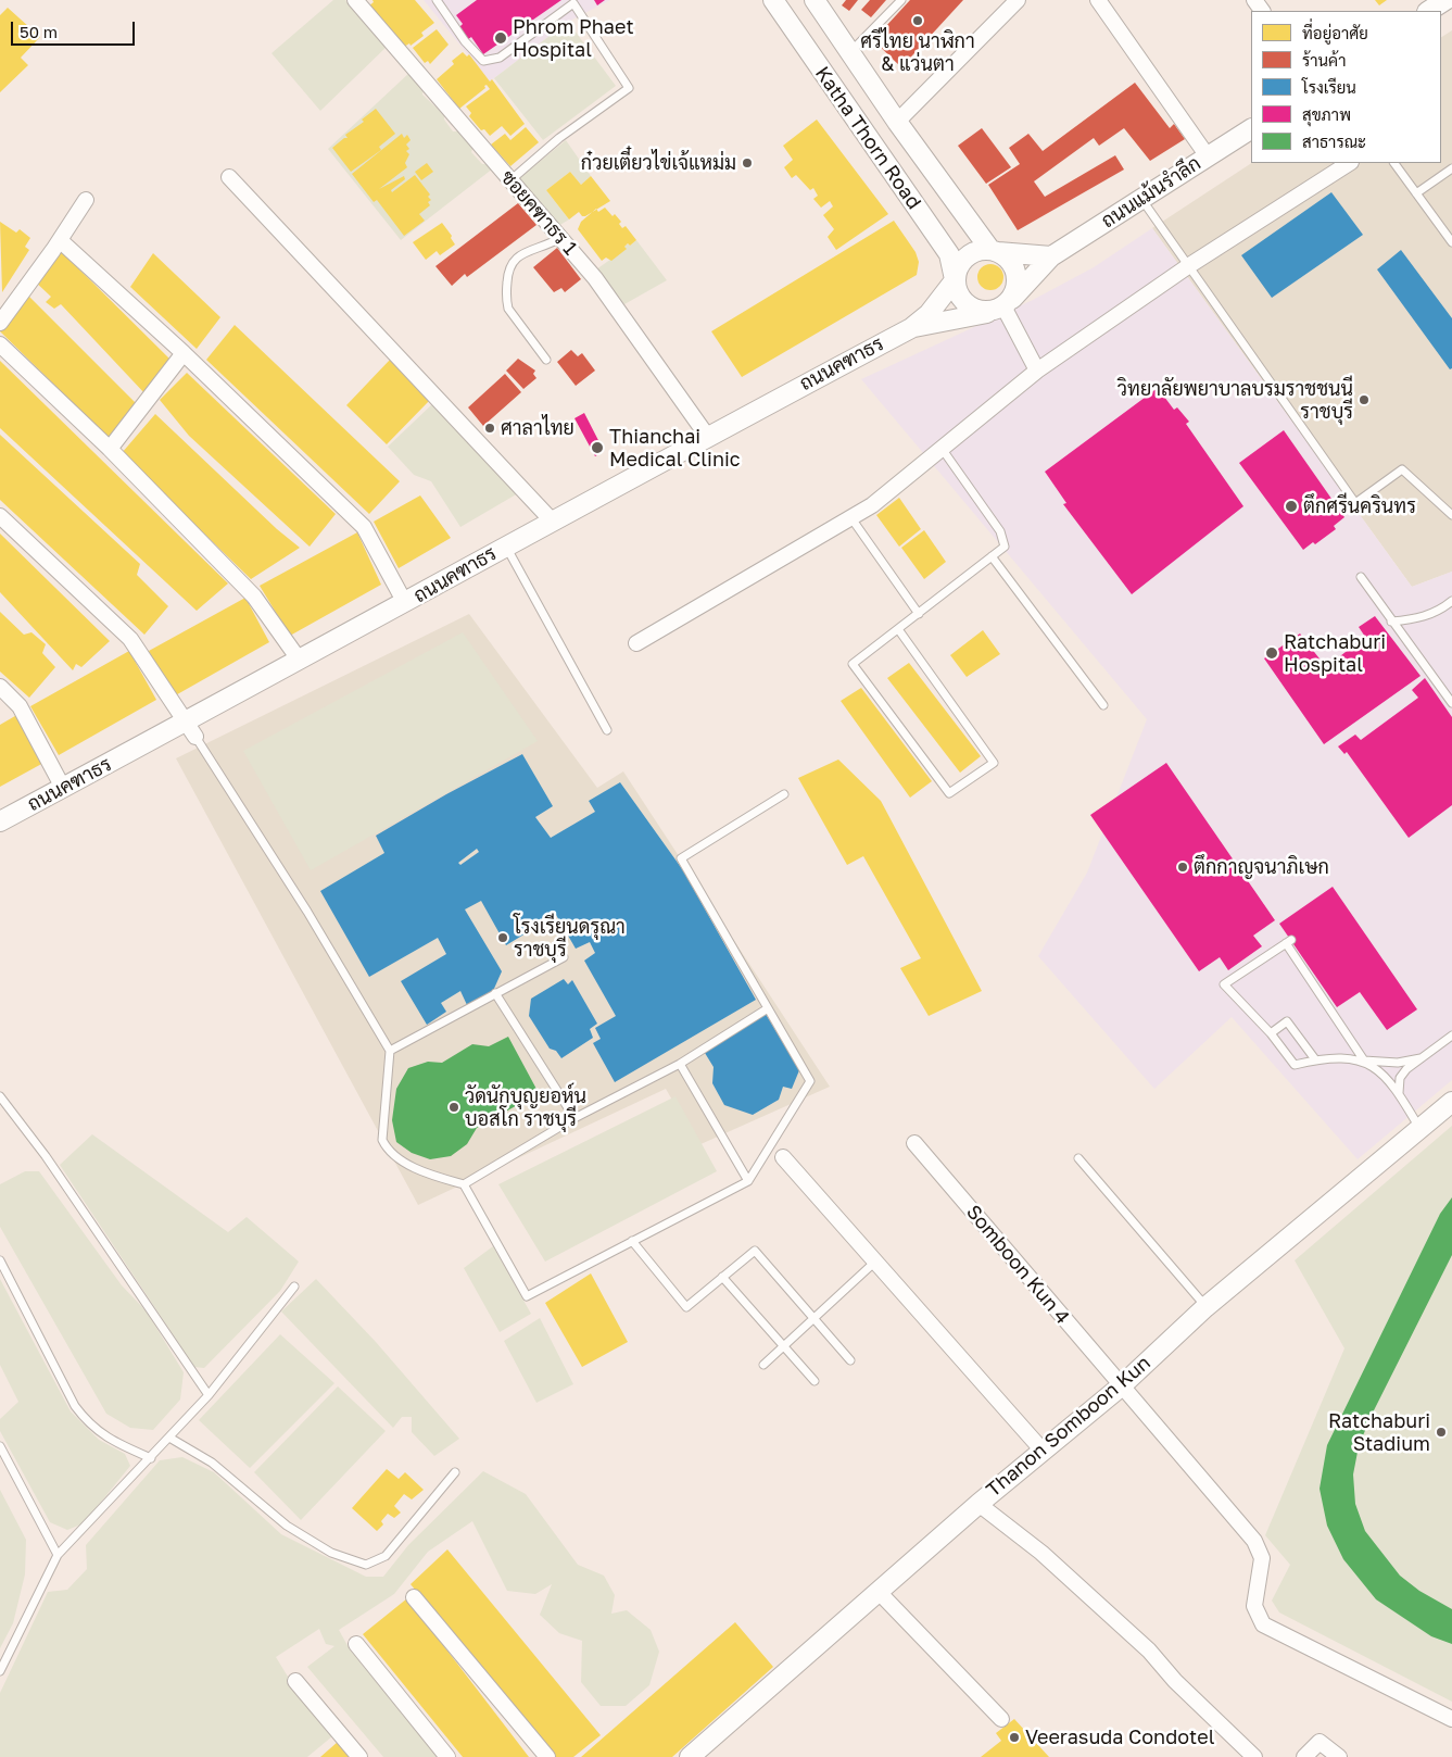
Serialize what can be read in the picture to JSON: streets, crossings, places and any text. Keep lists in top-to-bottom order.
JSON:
{
  "streets": {
    "street": [
      "Katha Thorn Road",
      "ถนนแม้นรำลึก",
      "ซอยคฑาธร 1",
      "ถนนคฑาธร",
      "Somboon Kun 4",
      "Thanon Somboon Kun"
    ]
  },
  "crossings": [
    ["Katha Thorn Road", "ถนนแม้นรำลึก"],
    ["Katha Thorn Road", "ถนนคฑาธร"],
    ["ถนนแม้นรำลึก", "ถนนคฑาธร"],
    ["ซอยคฑาธร 1", "ถนนคฑาธร"],
    ["Somboon Kun 4", "Thanon Somboon Kun"]
  ],
  "places": [
    "ศรีไทย นาฬิกา & แว่นตา",
    "Phrom Phaet Hospital",
    "ก๋วยเตี๋ยวไข่เจ้แหม่ม",
    "วิทยาลัยพยาบาลบรมราชชนนี ราชบุรี",
    "ศาลาไทย",
    "Thianchai Medical Clinic",
    "ตึกศรีนครินทร",
    "Ratchaburi Hospital",
    "ตึกกาญจนาภิเษก",
    "โรงเรียนดรุณา ราชบุรี",
    "วัดนักบุญยอห์น บอสโก ราชบุรี",
    "Ratchaburi Stadium",
    "Veerasuda Condotel"
  ],
  "legend": [
    "ที่อยู่อาศัย",
    "ร้านค้า",
    "โรงเรียน",
    "สุขภาพ",
    "สาธารณะ"
  ],
  "scale_bar": "50 m"
}
